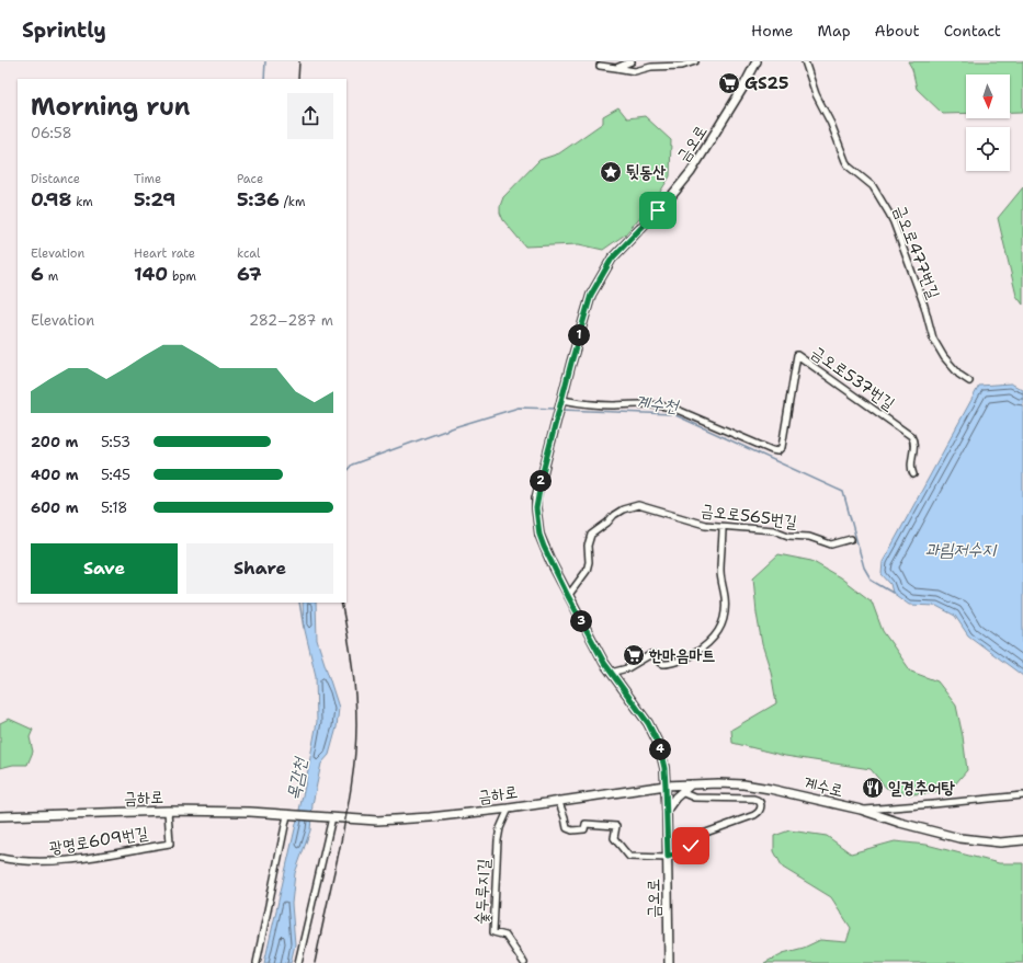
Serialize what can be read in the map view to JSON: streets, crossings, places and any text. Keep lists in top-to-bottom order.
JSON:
{
  "streets": {
    "main road": ["금오로", "계수로", "금하로"],
    "street": [
      "금오로477번길",
      "금오로537번길",
      "금오로565번길",
      "광명로609번길",
      "숯두루지길"
    ]
  },
  "crossings": [
    ["금오로", "금오로537번길"],
    ["금오로", "금오로565번길"],
    ["금오로", "계수로"],
    ["금오로", "금하로"],
    ["계수로", "금하로"],
    ["금하로", "광명로609번길"],
    ["금하로", "숯두루지길"]
  ],
  "water": ["계수천", "과림저수지", "목감천"],
  "places": {
    "supermarket": ["GS25", "한마음마트"],
    "place": ["뒷동산"],
    "restaurant": ["일경추어탕"]
  },
  "north": "bottom",
  "page": {
    "header": "Sprintly",
    "nav": [
      "Home",
      "Map",
      "About",
      "Contact"
    ],
    "heading": ["Morning run", "06:58"],
    "stats": [
      ["Distance", "0.98 km"],
      ["Time", "5:29"],
      ["Pace", "5:36 /km"],
      ["Elevation", "6 m"],
      ["Heart rate", "140 bpm"],
      ["kcal", "67"]
    ],
    "chart": ["Elevation", "282–287 m"],
    "pins": [
      "1",
      "2",
      "3",
      "4"
    ],
    "list": [
      {
        "name": "200 m",
        "note": "5:53"
      },
      {
        "name": "400 m",
        "note": "5:45"
      },
      {
        "name": "600 m",
        "note": "5:18"
      }
    ],
    "buttons": ["Save", "Share"]
  }
}
